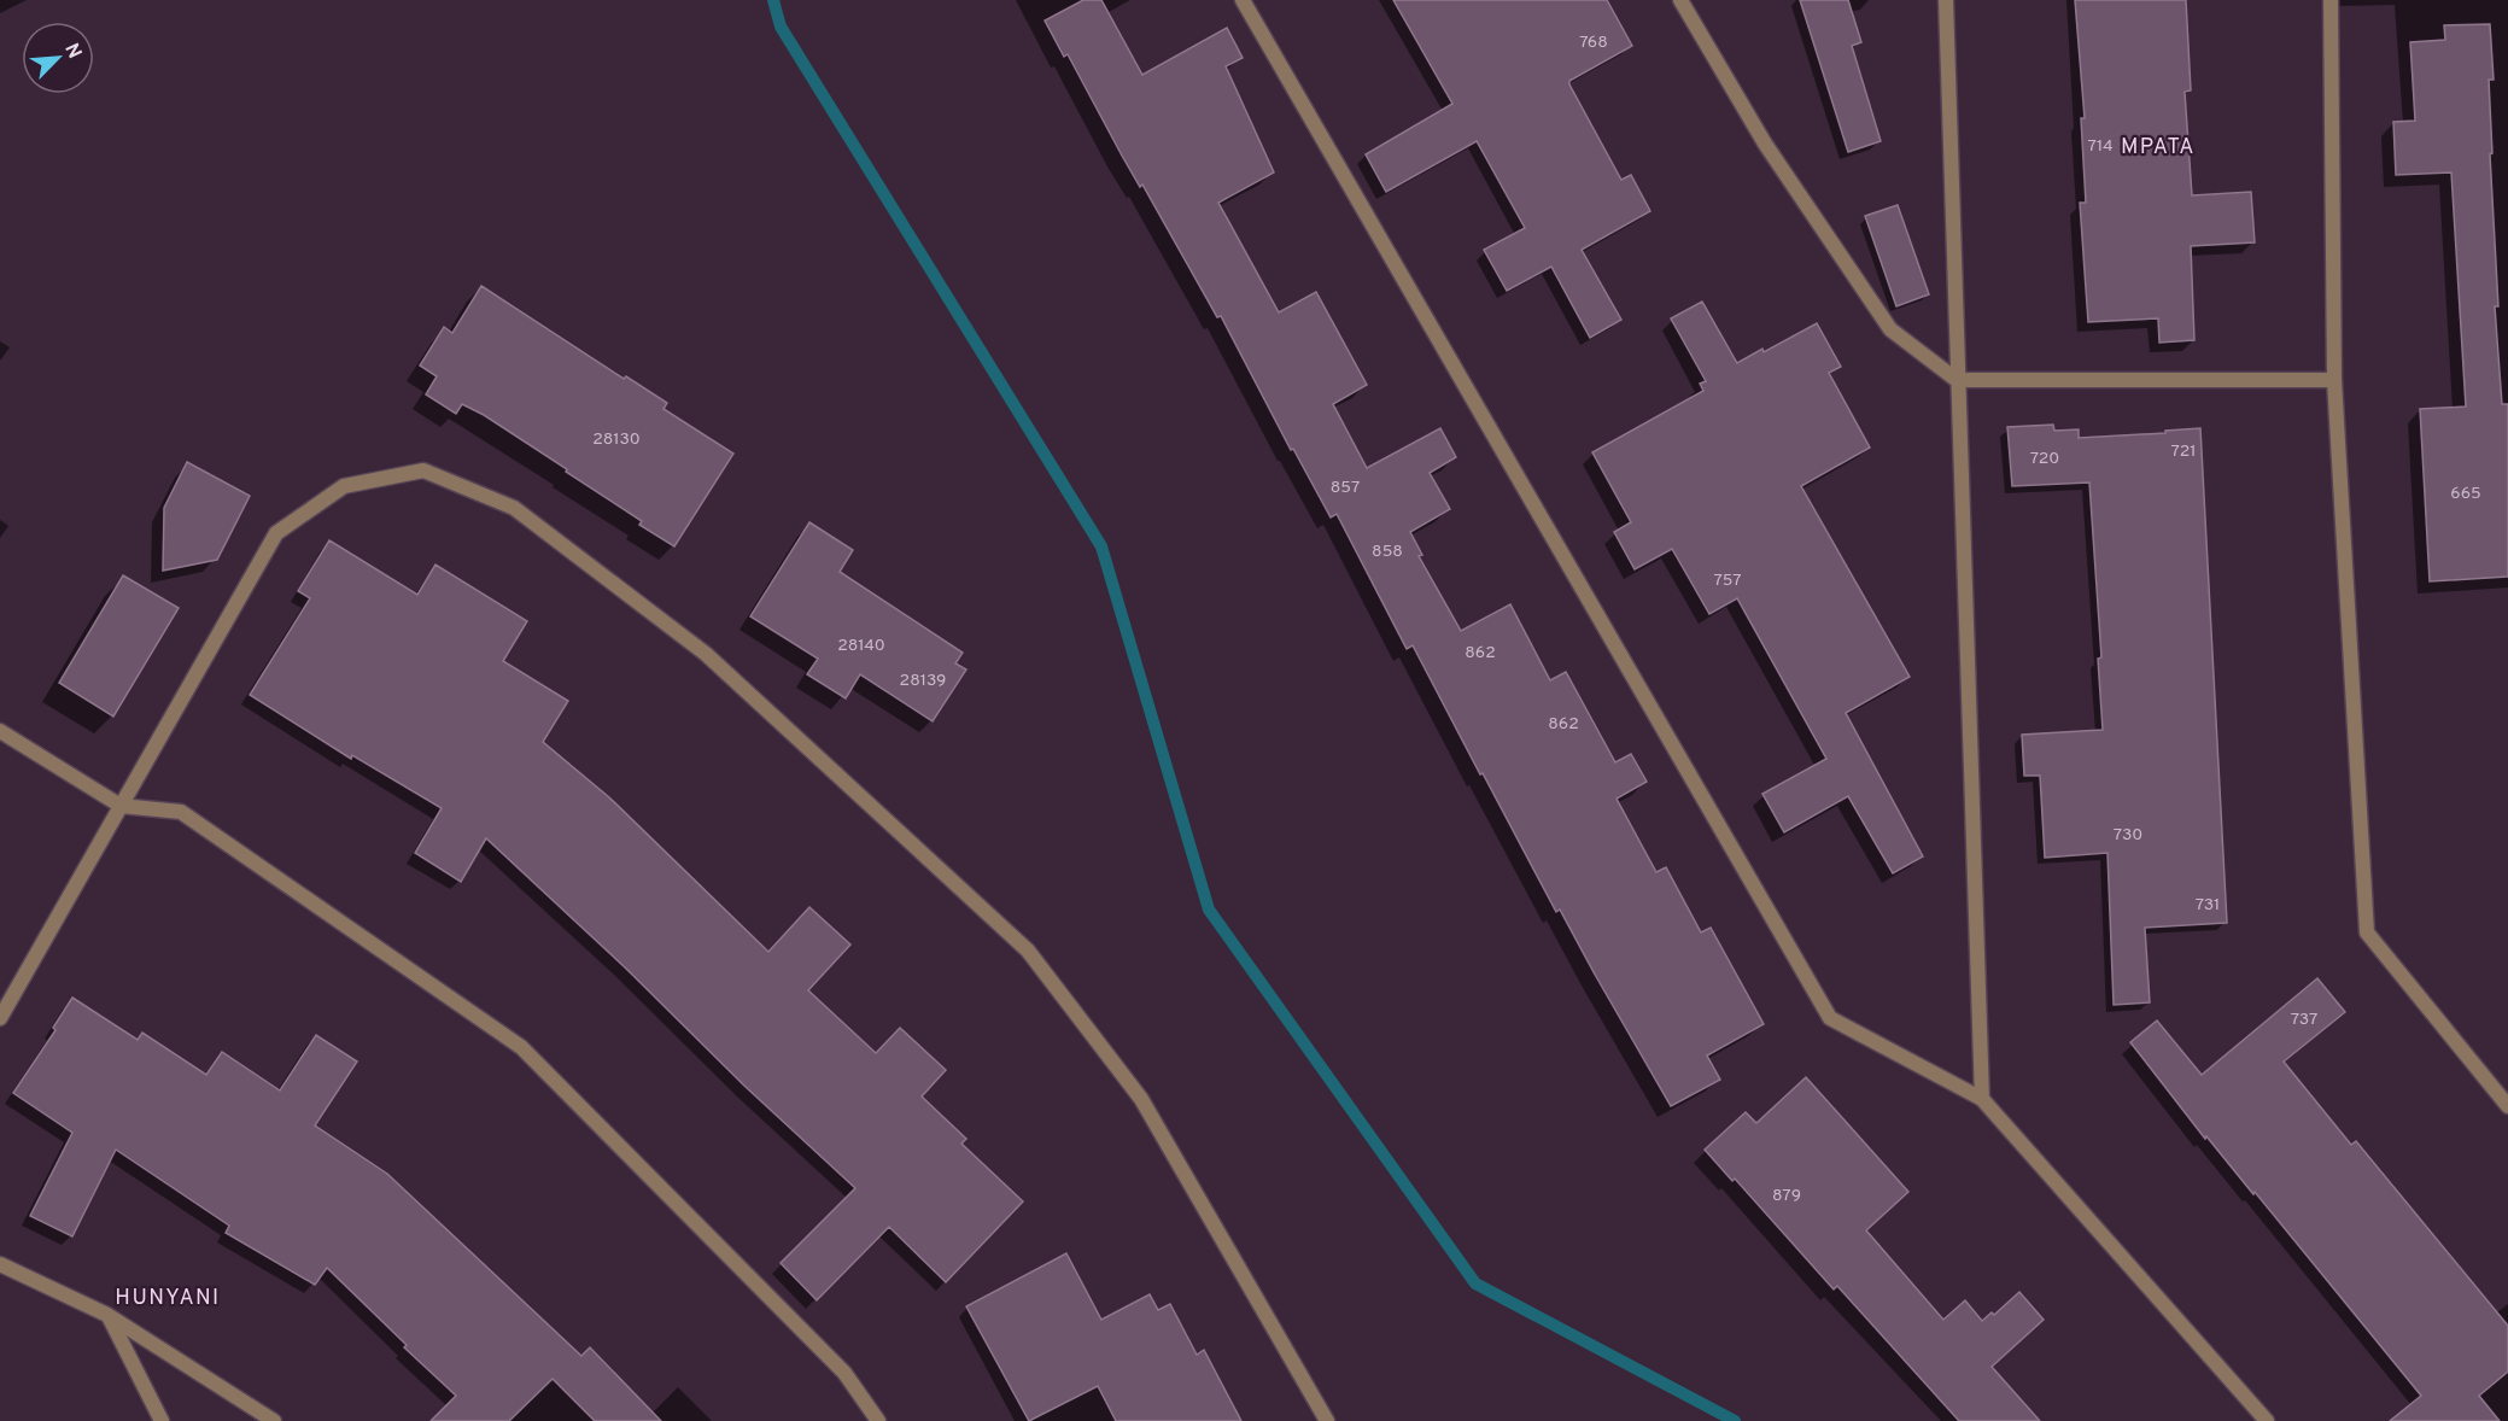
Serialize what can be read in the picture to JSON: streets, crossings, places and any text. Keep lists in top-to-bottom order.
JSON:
{
  "districts": ["MPATA", "HUNYANI"],
  "house_numbers": [
    "768",
    "714",
    "28130",
    "721",
    "720",
    "857",
    "665",
    "858",
    "757",
    "28140",
    "862",
    "28139",
    "862",
    "730",
    "731",
    "737",
    "879"
  ],
  "north": "top right"
}
